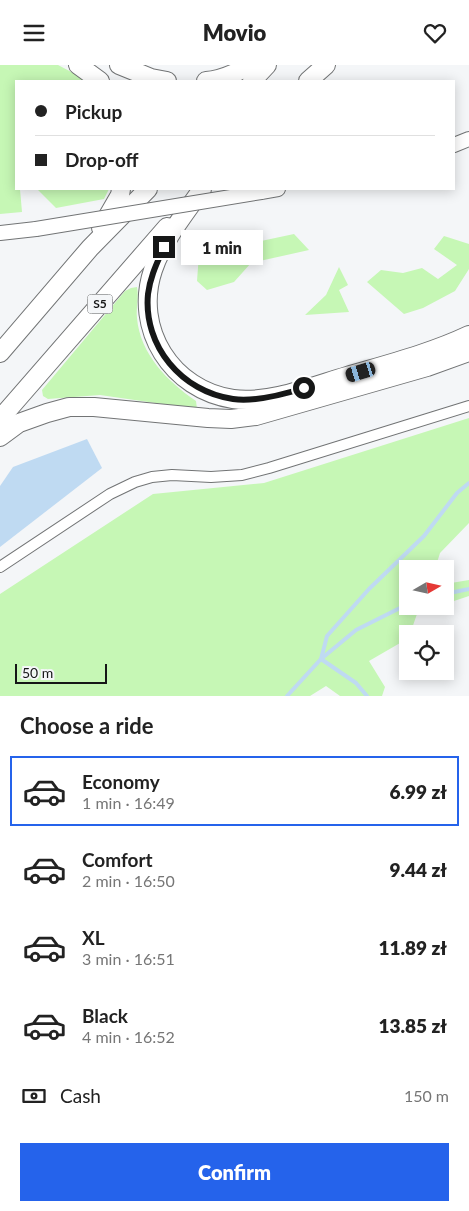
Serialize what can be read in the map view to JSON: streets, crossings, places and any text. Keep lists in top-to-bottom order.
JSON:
{
  "streets": {
    "highway": ["S5"]
  },
  "scale_bar": "50 m",
  "north": "right",
  "page": {
    "header": "Movio",
    "banner": ["Pickup", "Drop-off"],
    "bubble": "1 min",
    "scale": "50 m",
    "heading": "Choose a ride",
    "list": [
      {
        "name": "Economy",
        "note": "1 min · 16:49",
        "value": "6.99 zł"
      },
      {
        "name": "Comfort",
        "note": "2 min · 16:50",
        "value": "9.44 zł"
      },
      {
        "name": "XL",
        "note": "3 min · 16:51",
        "value": "11.89 zł"
      },
      {
        "name": "Black",
        "note": "4 min · 16:52",
        "value": "13.85 zł"
      }
    ],
    "pay": ["Cash", "150 m"],
    "buttons": "Confirm"
  }
}
